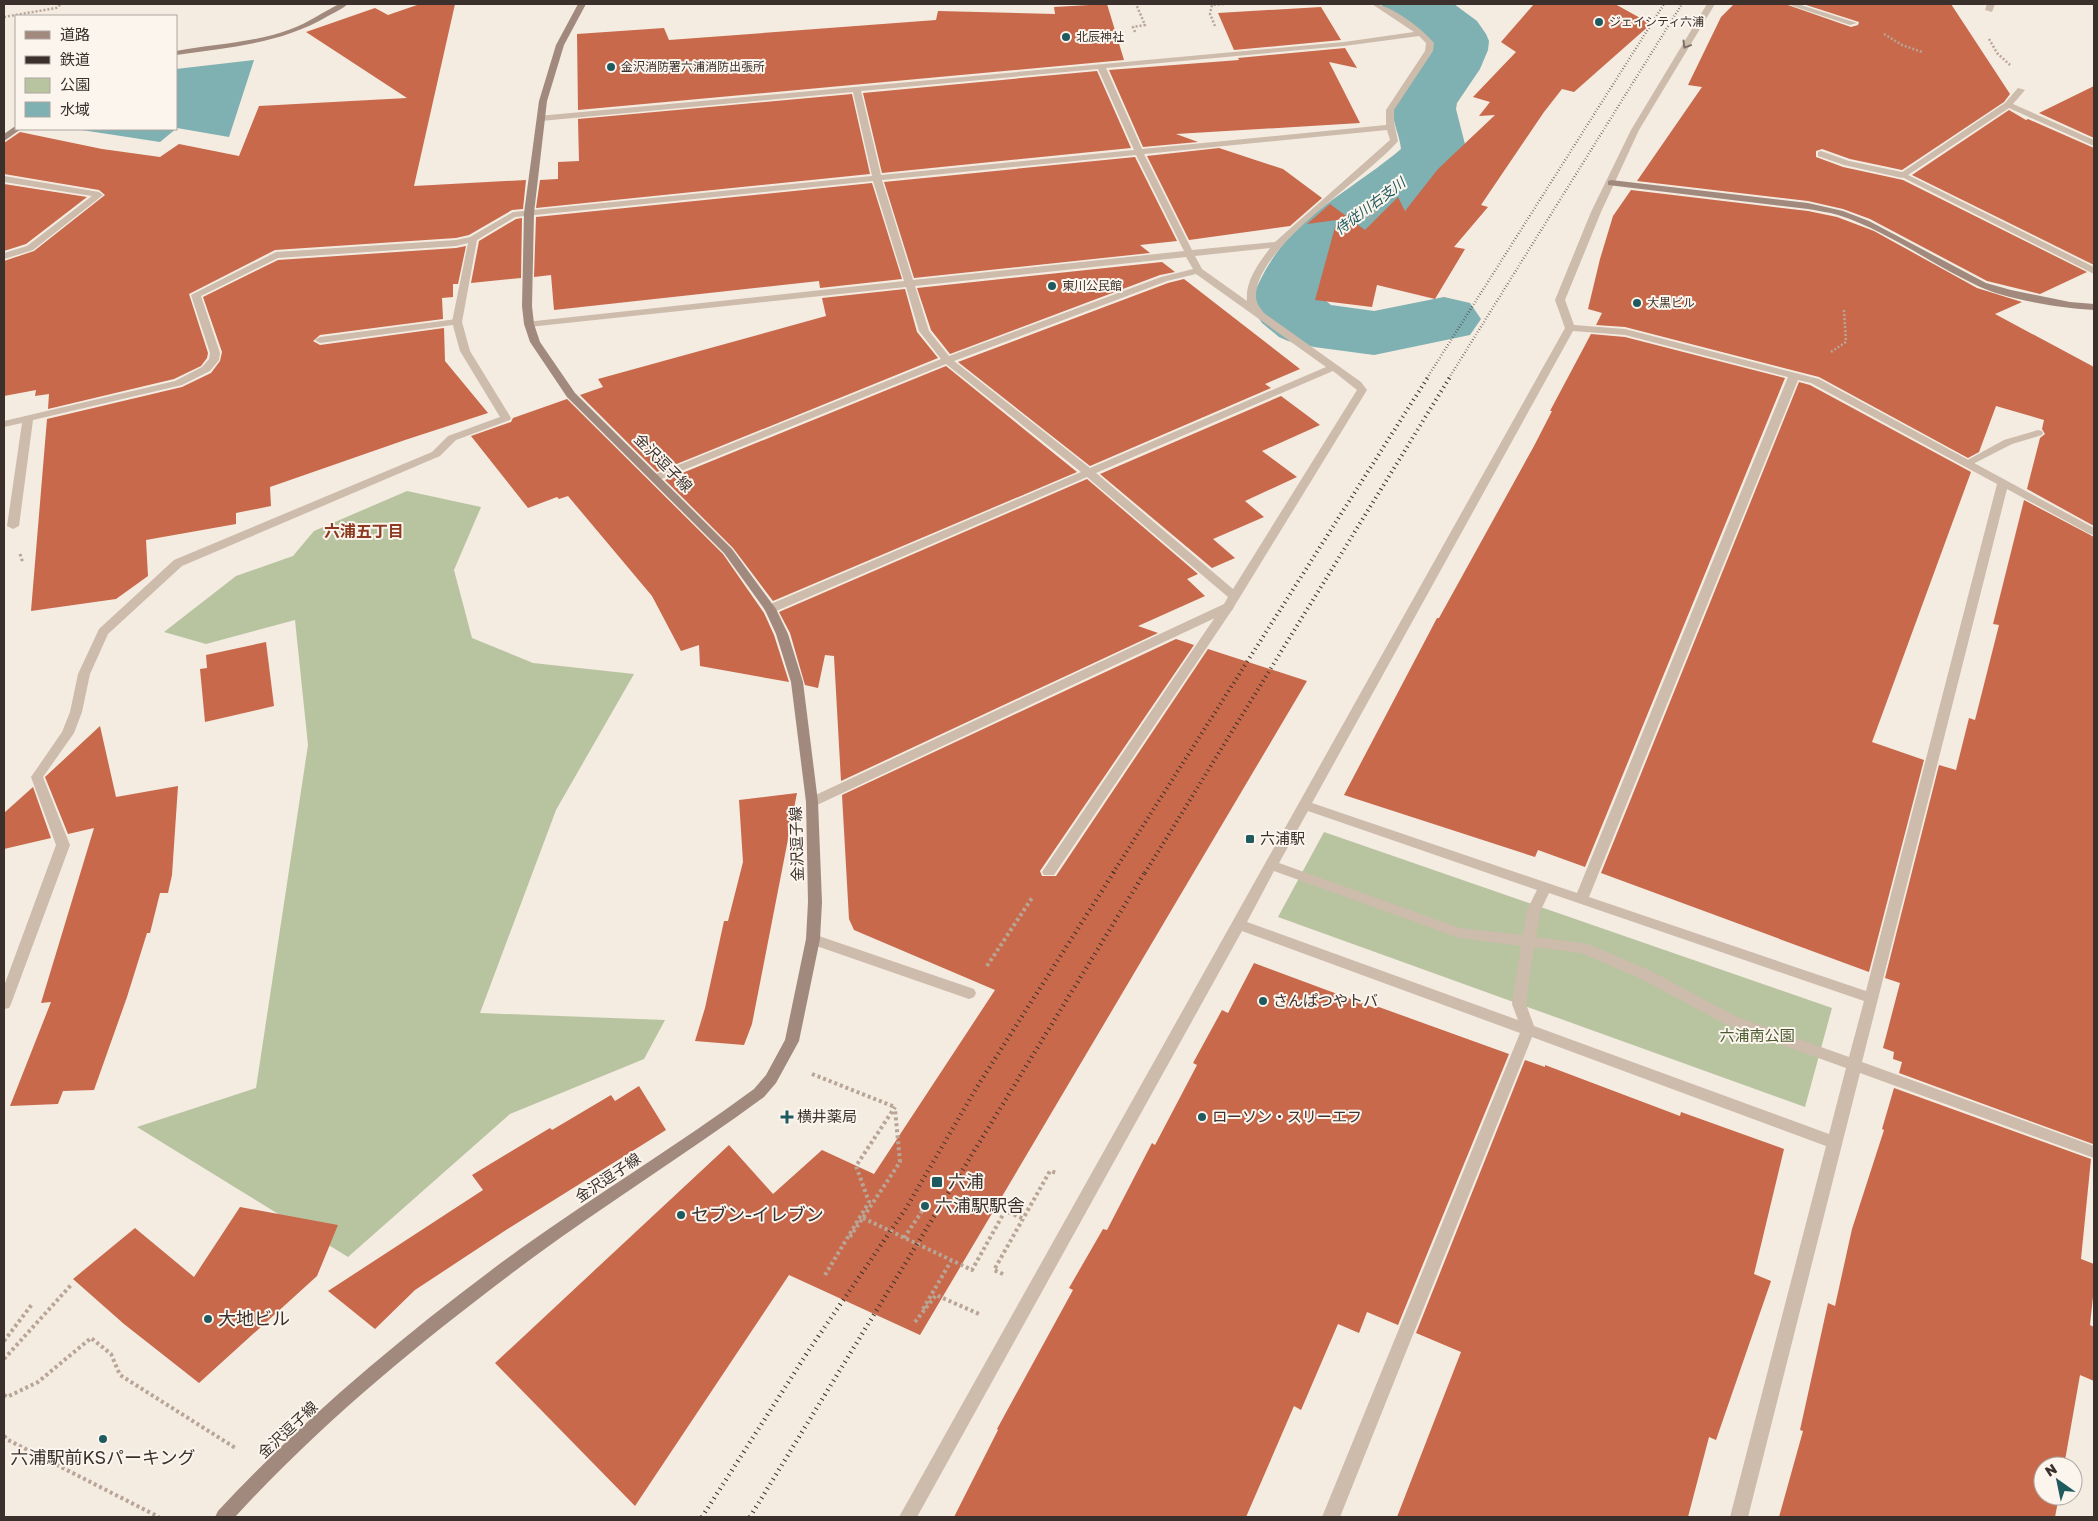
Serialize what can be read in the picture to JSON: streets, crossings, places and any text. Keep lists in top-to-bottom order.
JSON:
{
  "streets": {
    "main road": ["金沢逗子線"]
  },
  "districts": ["六浦五丁目"],
  "water": ["侍従川右支川"],
  "parks": ["六浦南公園"],
  "places": {
    "other": [
      "ジェイシティ六浦",
      "北辰神社",
      "金沢消防署六浦消防出張所",
      "東川公民館",
      "大黒ビル",
      "さんぱつやトバ",
      "ローソン・スリーエフ",
      "六浦駅駅舎",
      "セブン-イレブン",
      "大地ビル",
      "六浦駅前KSパーキング"
    ],
    "transit": ["六浦駅", "六浦"],
    "health": ["横井薬局"]
  },
  "legend": [
    "道路",
    "鉄道",
    "公園",
    "水域"
  ],
  "north": "top left"
}
